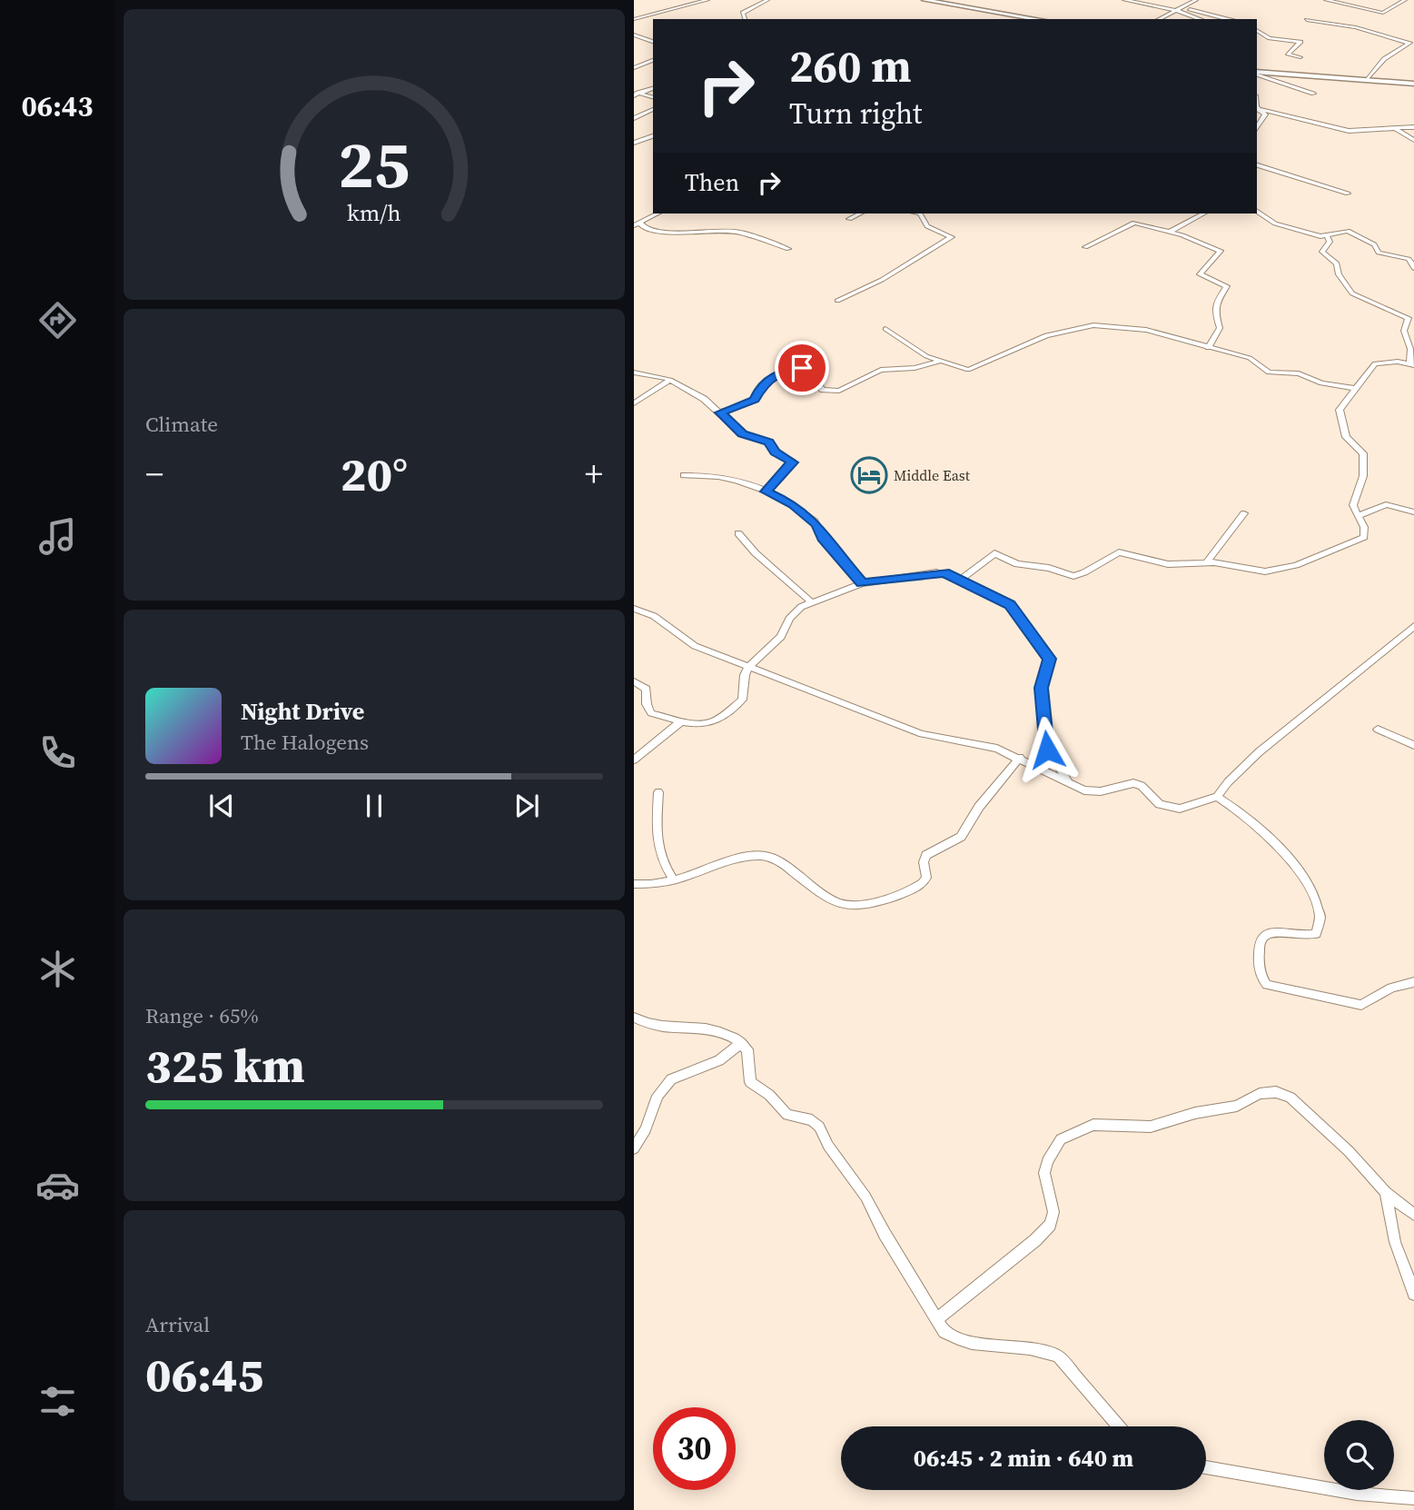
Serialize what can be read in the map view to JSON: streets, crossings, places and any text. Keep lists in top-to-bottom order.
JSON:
{
  "places": {
    "hotel": ["Middle East"]
  },
  "page": {
    "tabs": "06:43",
    "turn": ["260 m", "Turn right"],
    "then": "Then",
    "tile": [
      "Climate",
      ["Range · 65%", "325 km"],
      ["Arrival", "06:45"]
    ],
    "heat": ["−", "20°", "+"],
    "song": ["Night Drive", "The Halogens"],
    "limit": "30",
    "trip": "06:45 · 2 min · 640 m",
    "gauge": ["25", "km/h"]
  }
}
